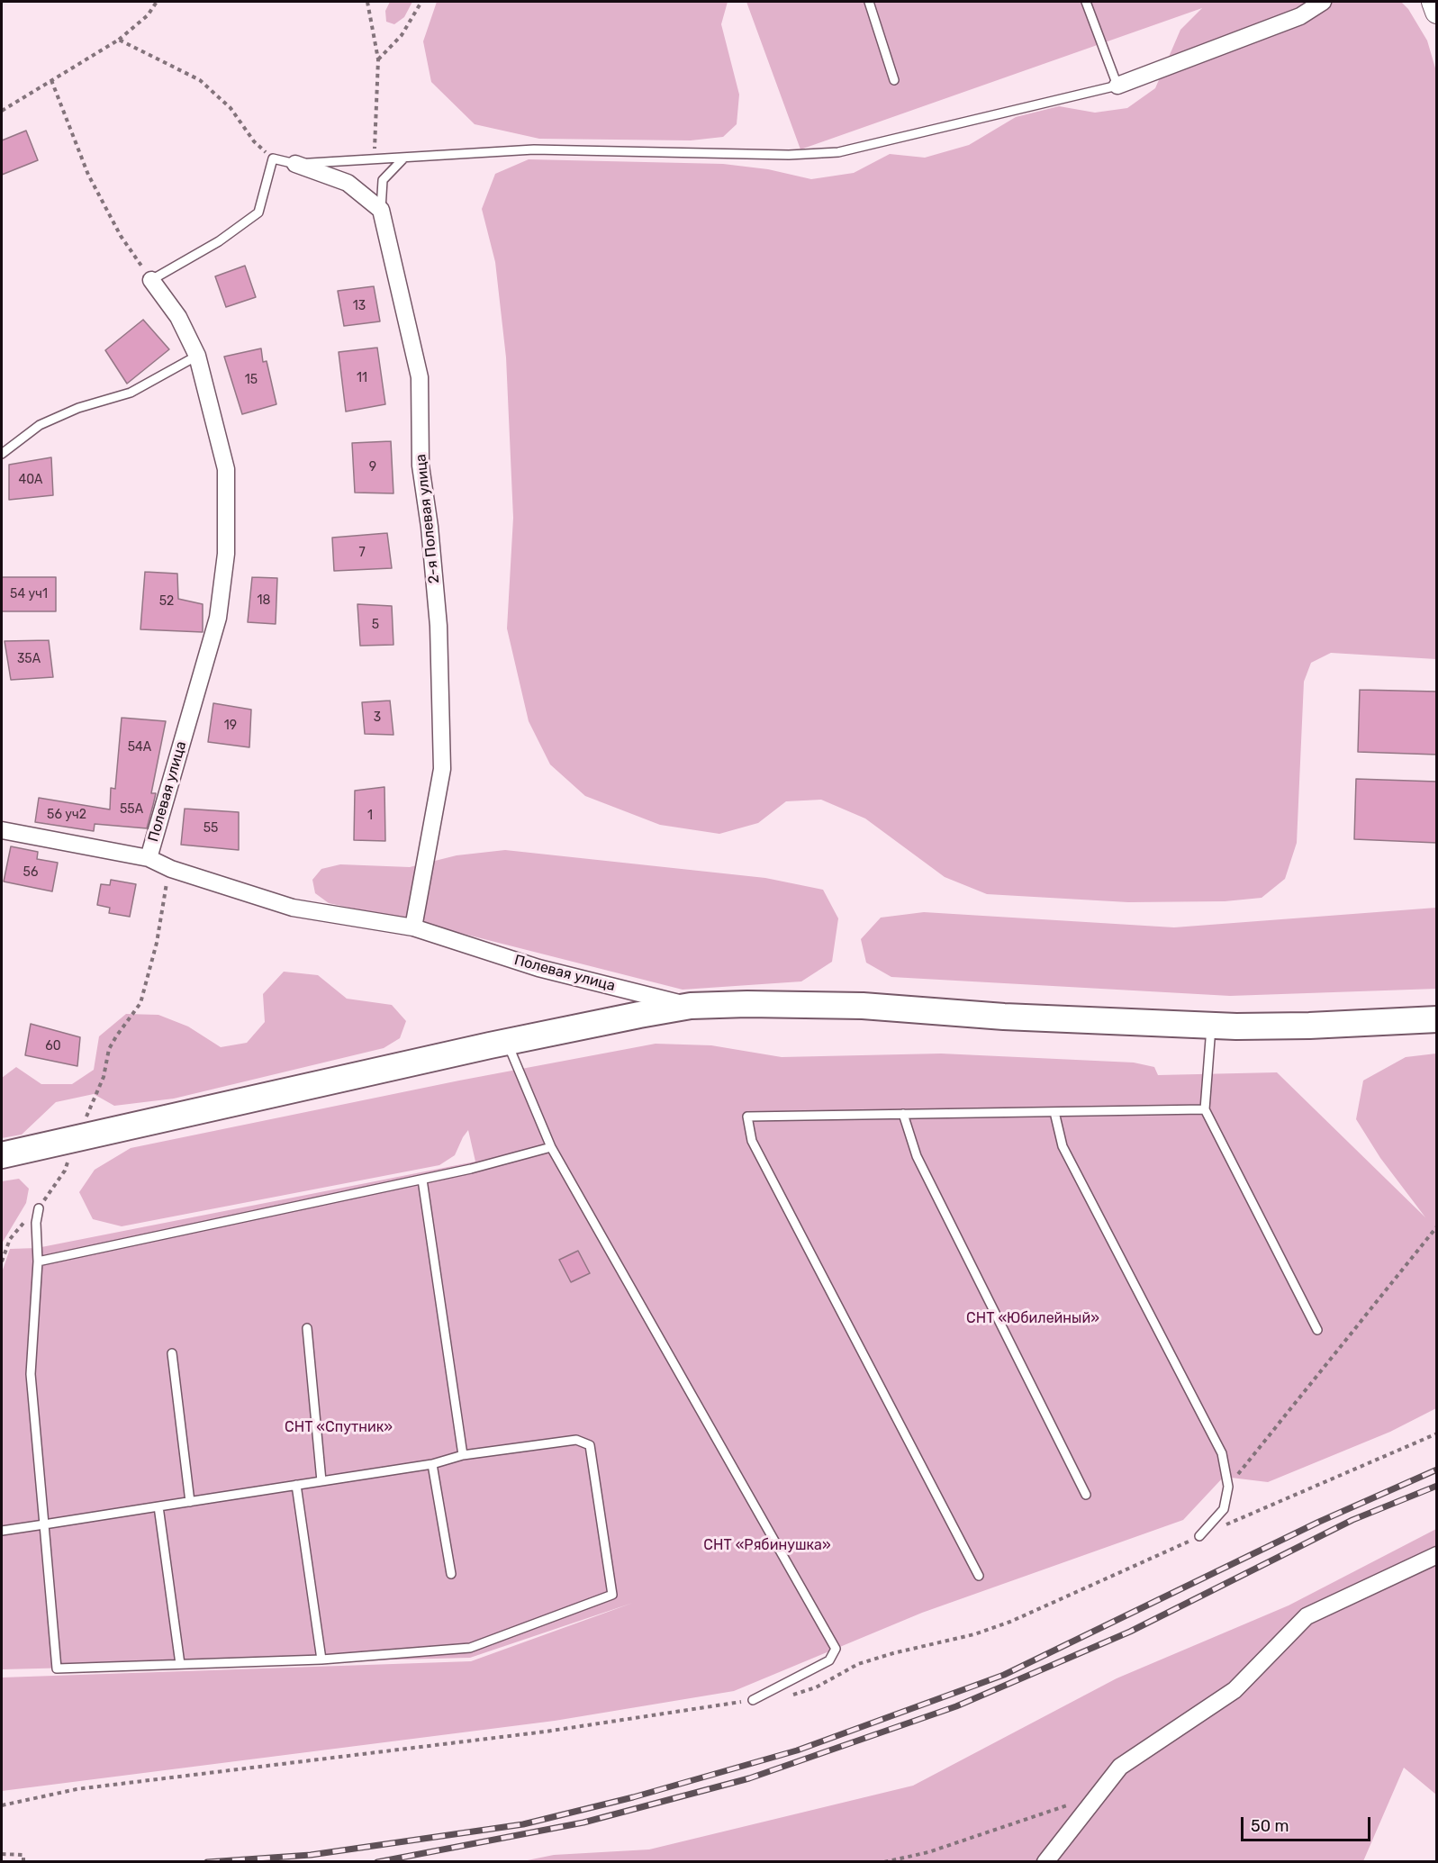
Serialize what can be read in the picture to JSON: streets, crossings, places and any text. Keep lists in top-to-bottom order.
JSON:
{
  "streets": {
    "street": ["2-я Полевая улица", "Полевая улица"]
  },
  "crossings": [
    ["2-я Полевая улица", "Полевая улица"]
  ],
  "parks": ["СНТ «Юбилейный»", "СНТ «Спутник»", "СНТ «Рябинушка»"],
  "house_numbers": [
    "13",
    "11",
    "15",
    "9",
    "40А",
    "7",
    "54 уч1",
    "18",
    "52",
    "5",
    "35А",
    "3",
    "19",
    "54А",
    "55А",
    "56 уч2",
    "1",
    "55",
    "56",
    "60"
  ],
  "scale_bar": "50 m"
}
